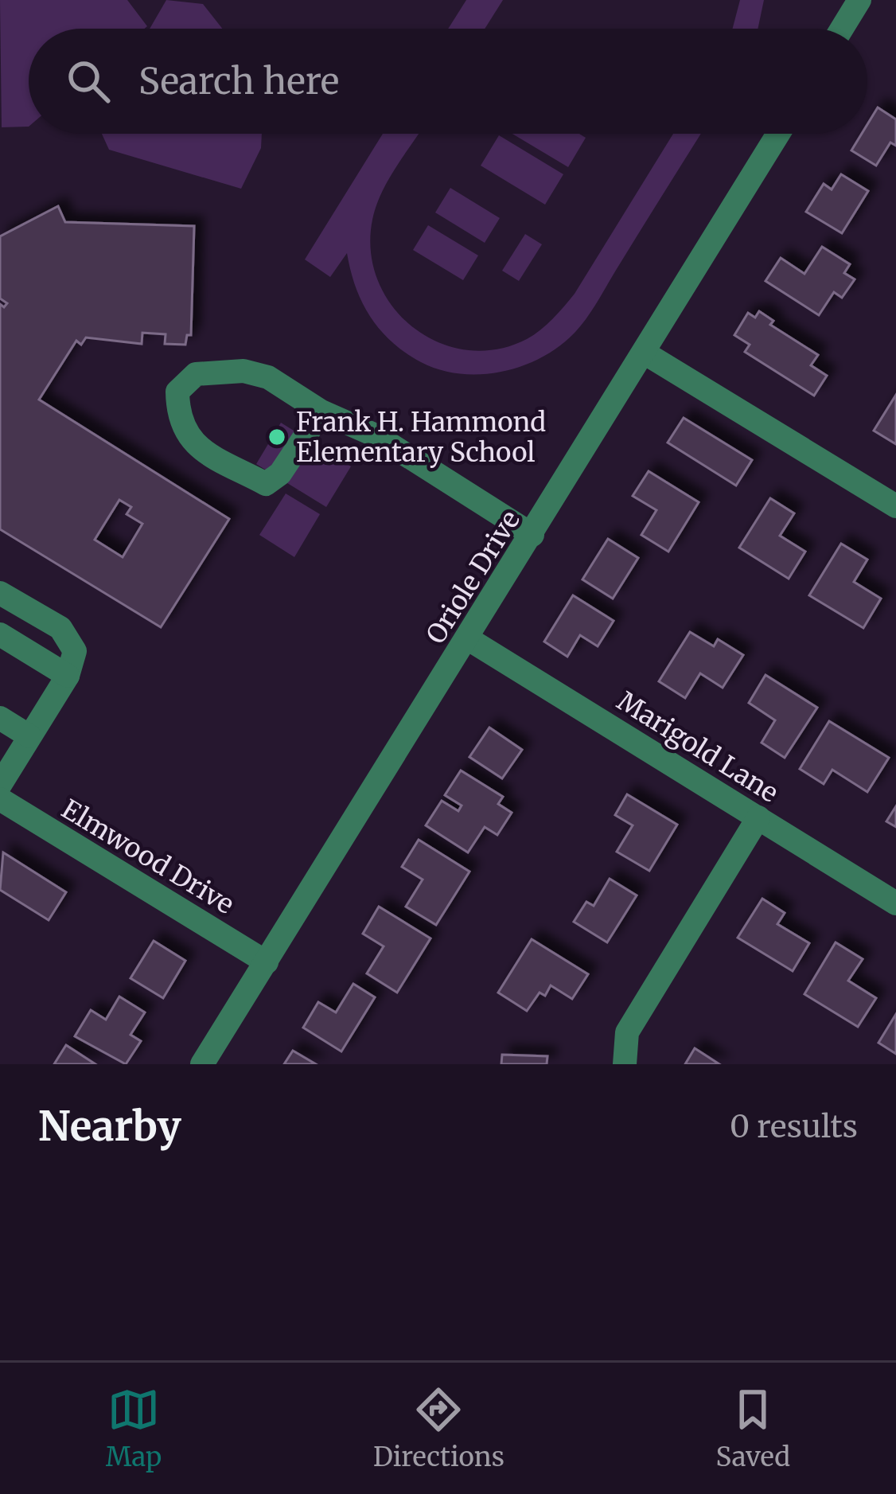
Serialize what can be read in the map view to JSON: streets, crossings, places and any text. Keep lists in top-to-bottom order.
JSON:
{
  "streets": {
    "street": ["Oriole Drive", "Marigold Lane", "Elmwood Drive"]
  },
  "crossings": [
    ["Oriole Drive", "Marigold Lane"],
    ["Oriole Drive", "Elmwood Drive"]
  ],
  "places": ["Frank H. Hammond Elementary School"],
  "page": {
    "search": "Search here",
    "heading": ["Nearby", "0 results"],
    "nav": ["Map", "Directions", "Saved"]
  }
}
